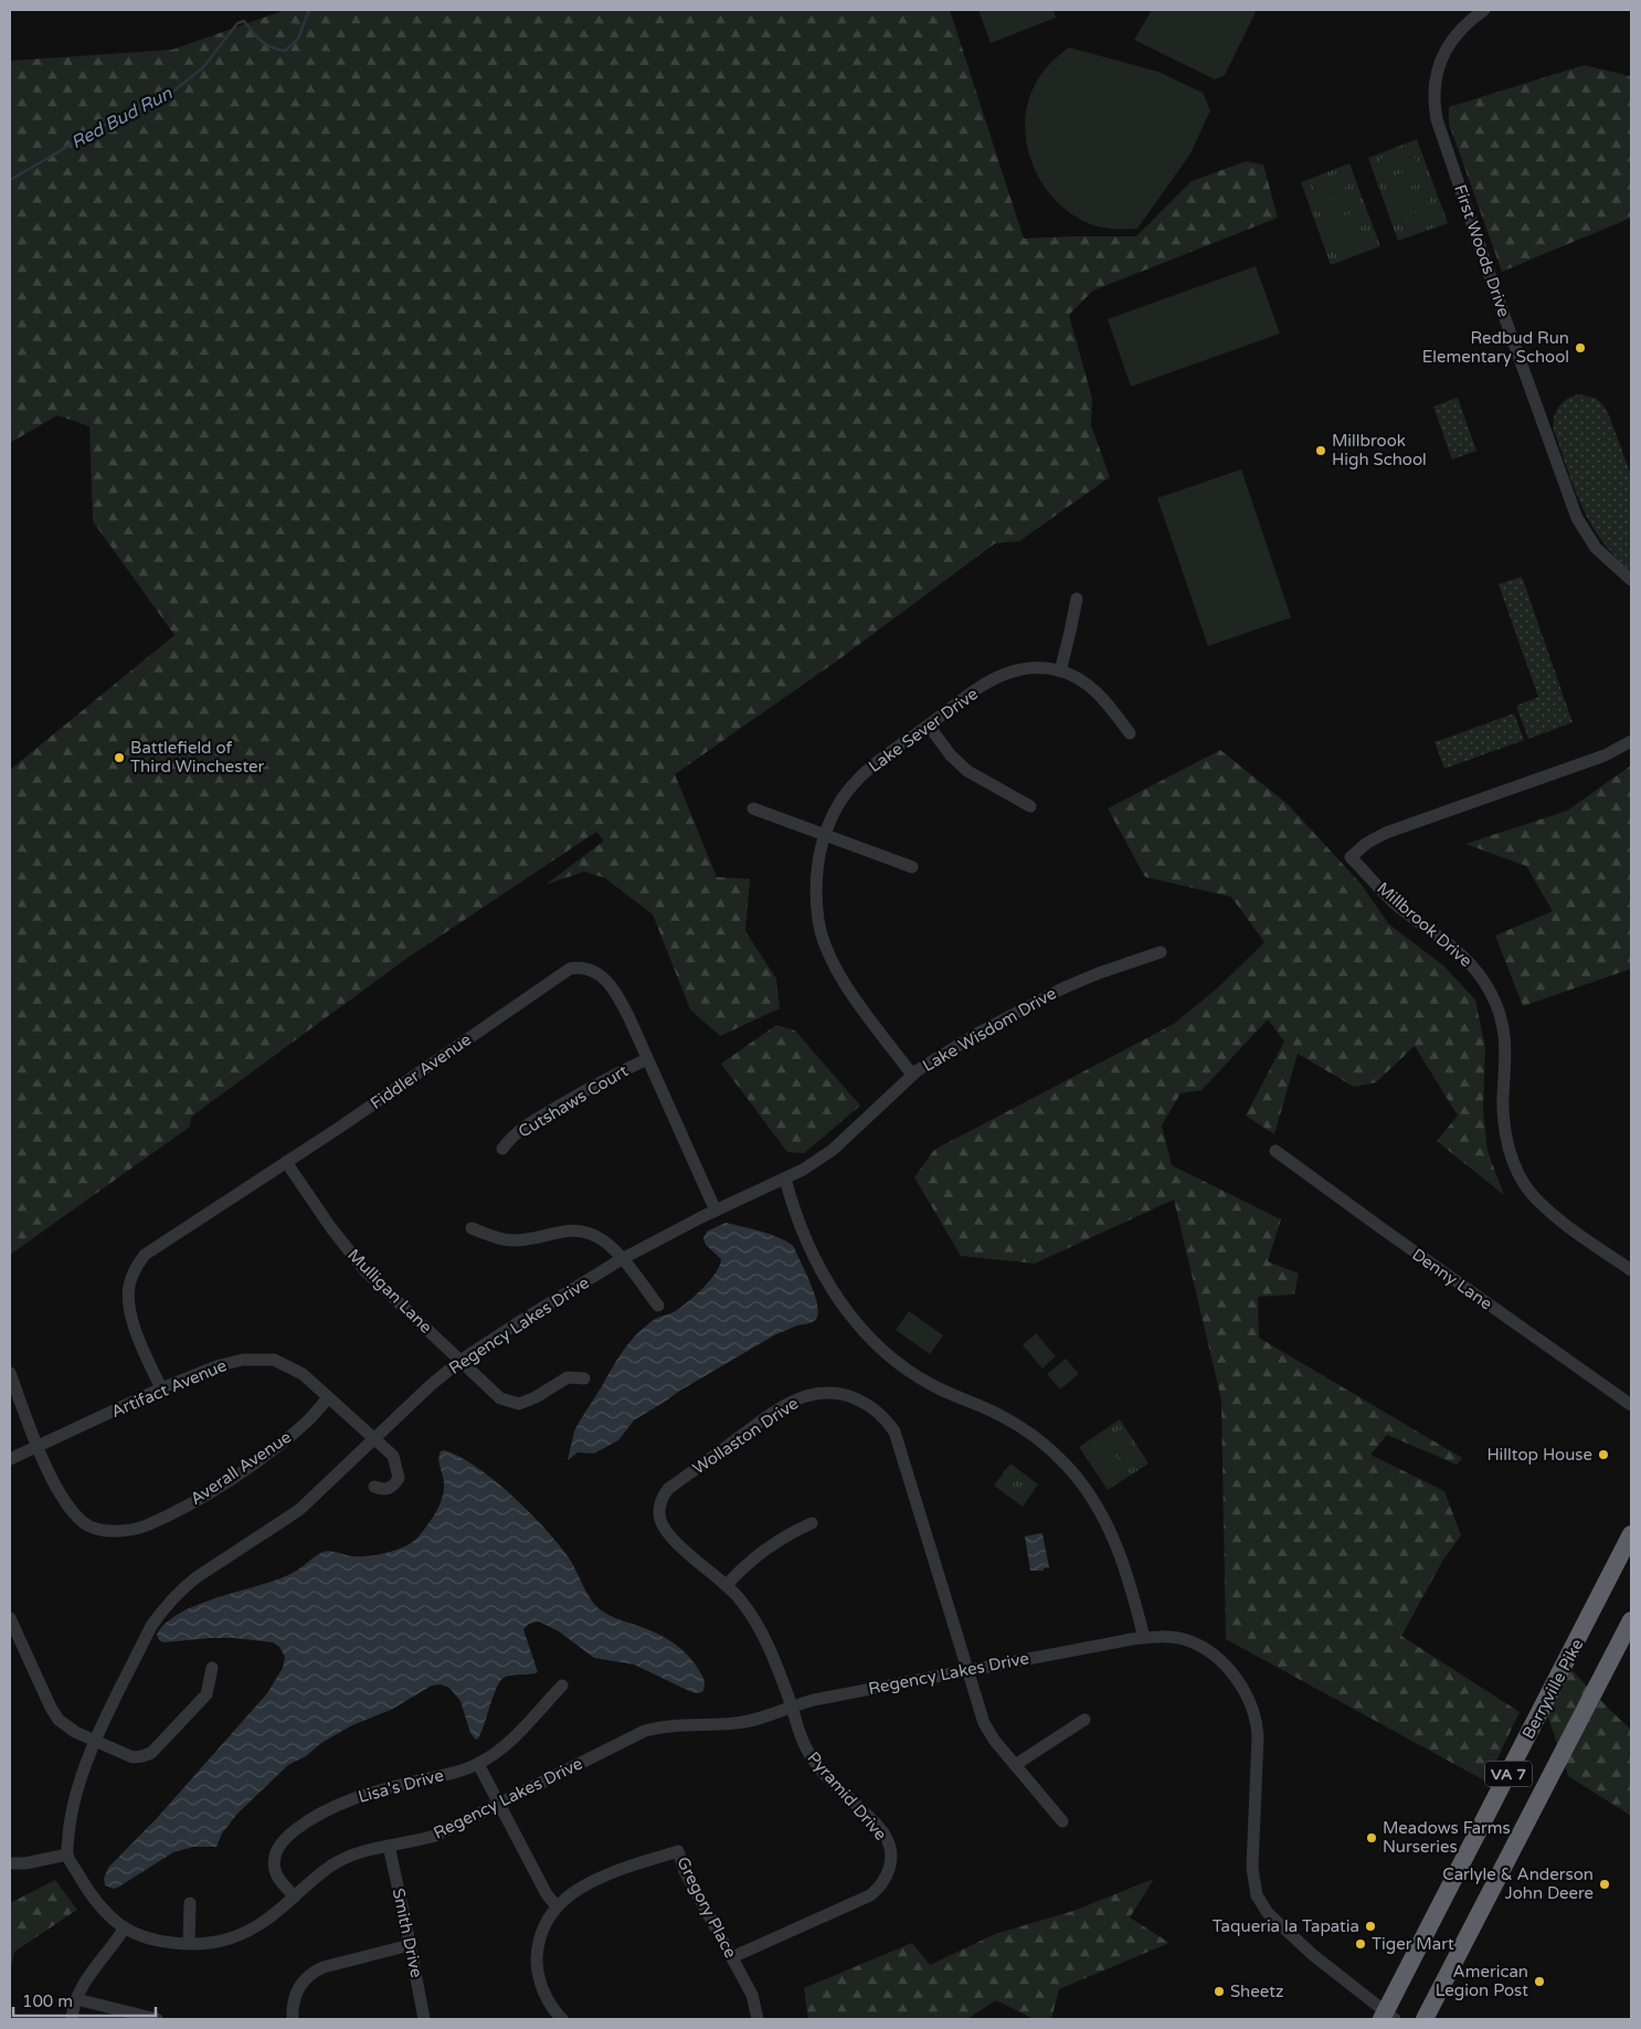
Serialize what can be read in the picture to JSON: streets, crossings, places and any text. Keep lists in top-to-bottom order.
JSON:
{
  "streets": {
    "highway": ["Berryville Pike", "VA 7"],
    "street": [
      "First Woods Drive",
      "Lake Sever Drive",
      "Millbrook Drive",
      "Lake Wisdom Drive",
      "Fiddler Avenue",
      "Cutshaws Court",
      "Denny Lane",
      "Mulligan Lane",
      "Regency Lakes Drive",
      "Artifact Avenue",
      "Wollaston Drive",
      "Averall Avenue",
      "Lisa's Drive",
      "Pyramid Drive",
      "Gregory Place",
      "Smith Drive"
    ]
  },
  "crossings": [
    ["Lake Sever Drive", "Lake Wisdom Drive"],
    ["Lake Wisdom Drive", "Regency Lakes Drive"],
    ["Fiddler Avenue", "Cutshaws Court"],
    ["Fiddler Avenue", "Mulligan Lane"],
    ["Fiddler Avenue", "Regency Lakes Drive"],
    ["Fiddler Avenue", "Artifact Avenue"],
    ["Mulligan Lane", "Regency Lakes Drive"],
    ["Regency Lakes Drive", "Artifact Avenue"],
    ["Regency Lakes Drive", "Wollaston Drive"],
    ["Regency Lakes Drive", "Berryville Pike"],
    ["Regency Lakes Drive", "Lisa's Drive"],
    ["Regency Lakes Drive", "Pyramid Drive"],
    ["Regency Lakes Drive", "Smith Drive"],
    ["Artifact Avenue", "Averall Avenue"],
    ["Wollaston Drive", "Pyramid Drive"],
    ["Pyramid Drive", "Gregory Place"]
  ],
  "water": ["Red Bud Run"],
  "places": [
    "Redbud Run Elementary School",
    "Millbrook High School",
    "Battlefield of Third Winchester",
    "Hilltop House",
    "Meadows Farms Nurseries",
    "Carlyle & Anderson John Deere",
    "Taqueria la Tapatia",
    "Tiger Mart",
    "American Legion Post",
    "Sheetz"
  ],
  "scale_bar": "100 m"
}
